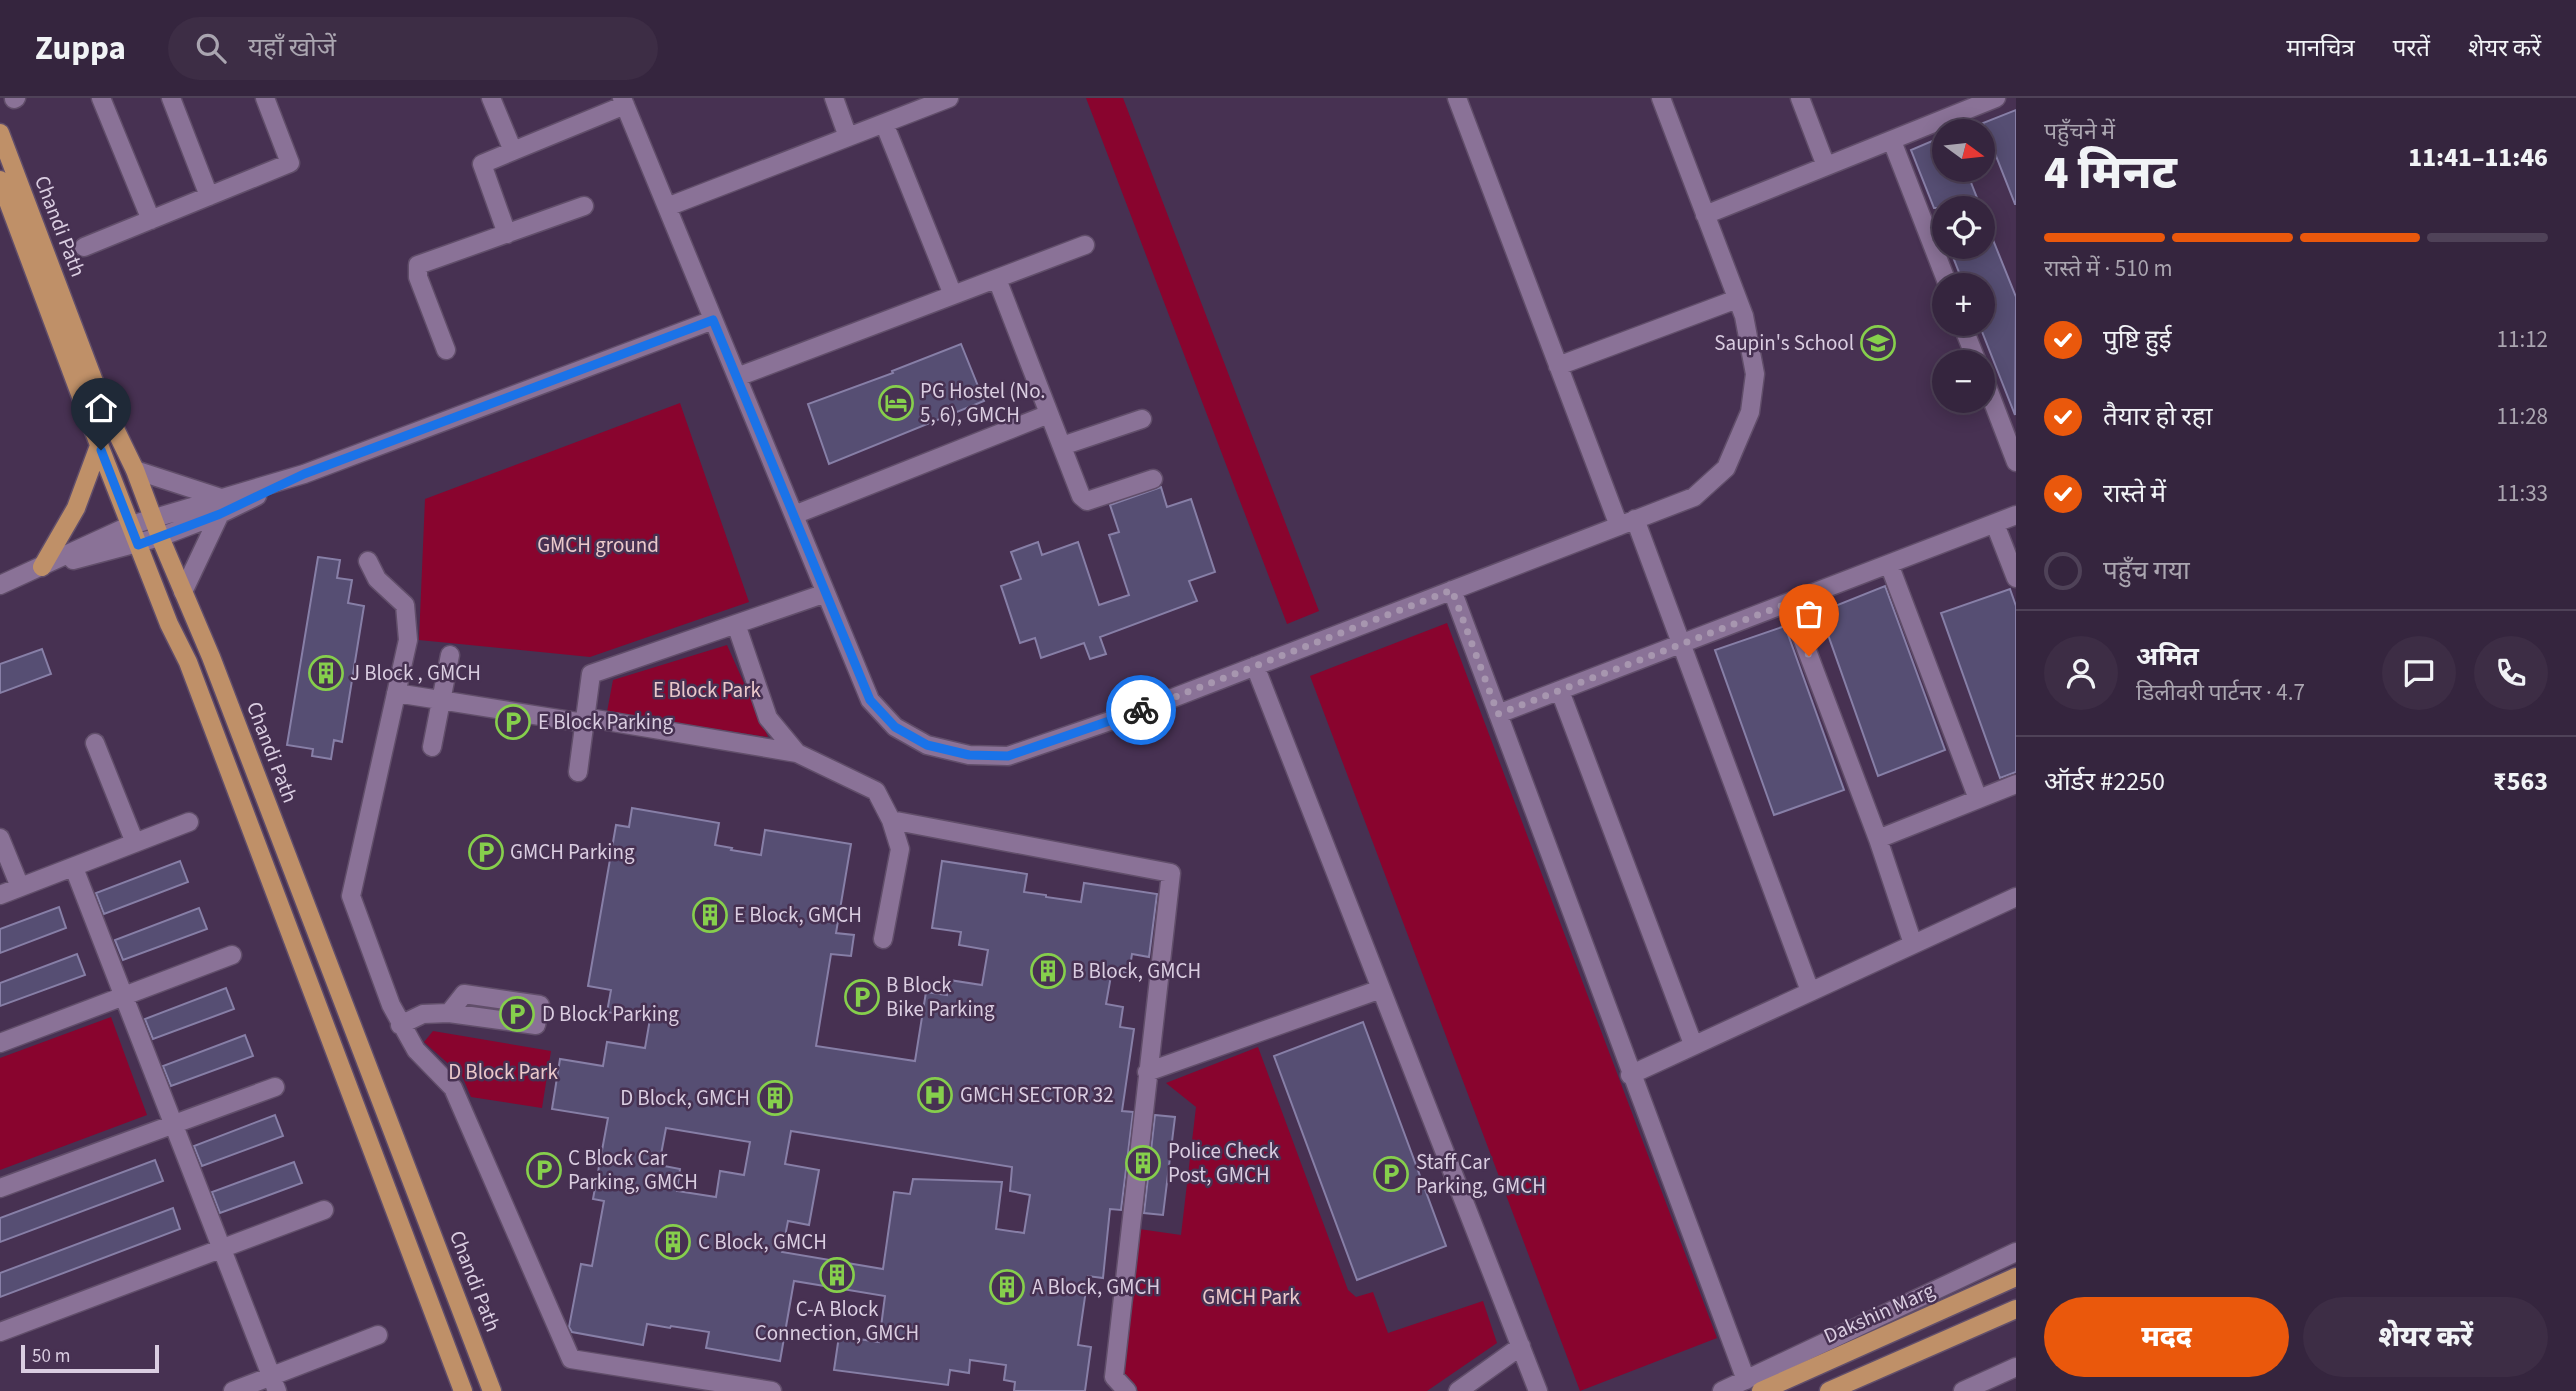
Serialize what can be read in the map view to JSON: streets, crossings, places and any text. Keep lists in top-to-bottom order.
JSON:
{
  "streets": {
    "main road": ["Chandi Path", "Dakshin Marg"]
  },
  "parks": [
    "GMCH ground",
    "E Block Park",
    "D Block Park",
    "GMCH Park"
  ],
  "places": {
    "school or university": ["Saupin's School"],
    "hotel": ["PG Hostel (No. 5, 6), GMCH"],
    "building": [
      "J Block , GMCH",
      "E Block, GMCH",
      "B Block, GMCH",
      "D Block, GMCH",
      "Police Check Post, GMCH",
      "C Block, GMCH",
      "C-A Block Connection, GMCH",
      "A Block, GMCH"
    ],
    "parking": [
      "E Block Parking",
      "GMCH Parking",
      "B Block Bike Parking",
      "D Block Parking",
      "C Block Car Parking, GMCH",
      "Staff Car Parking, GMCH"
    ],
    "hospital": ["GMCH SECTOR 32"]
  },
  "scale_bar": "50 m",
  "north": "right",
  "page": {
    "header": "Zuppa",
    "search": "यहाँ खोजें",
    "nav": ["मानचित्र", "परतें", "शेयर करें"],
    "heading": ["4 मिनट", "पहुँचने में", "11:41–11:46"],
    "panel": [
      "अमित",
      "डिलीवरी पार्टनर · 4.7",
      "ऑर्डर #2250",
      "₹563"
    ],
    "map_buttons": ["+", "−"],
    "bar": "रास्ते में · 510 m",
    "list": [
      ["पुष्टि हुई", "11:12"],
      ["तैयार हो रहा", "11:28"],
      ["रास्ते में", "11:33"],
      "पहुँच गया"
    ],
    "buttons": ["मदद", "शेयर करें"],
    "scale": "50 m"
  }
}
